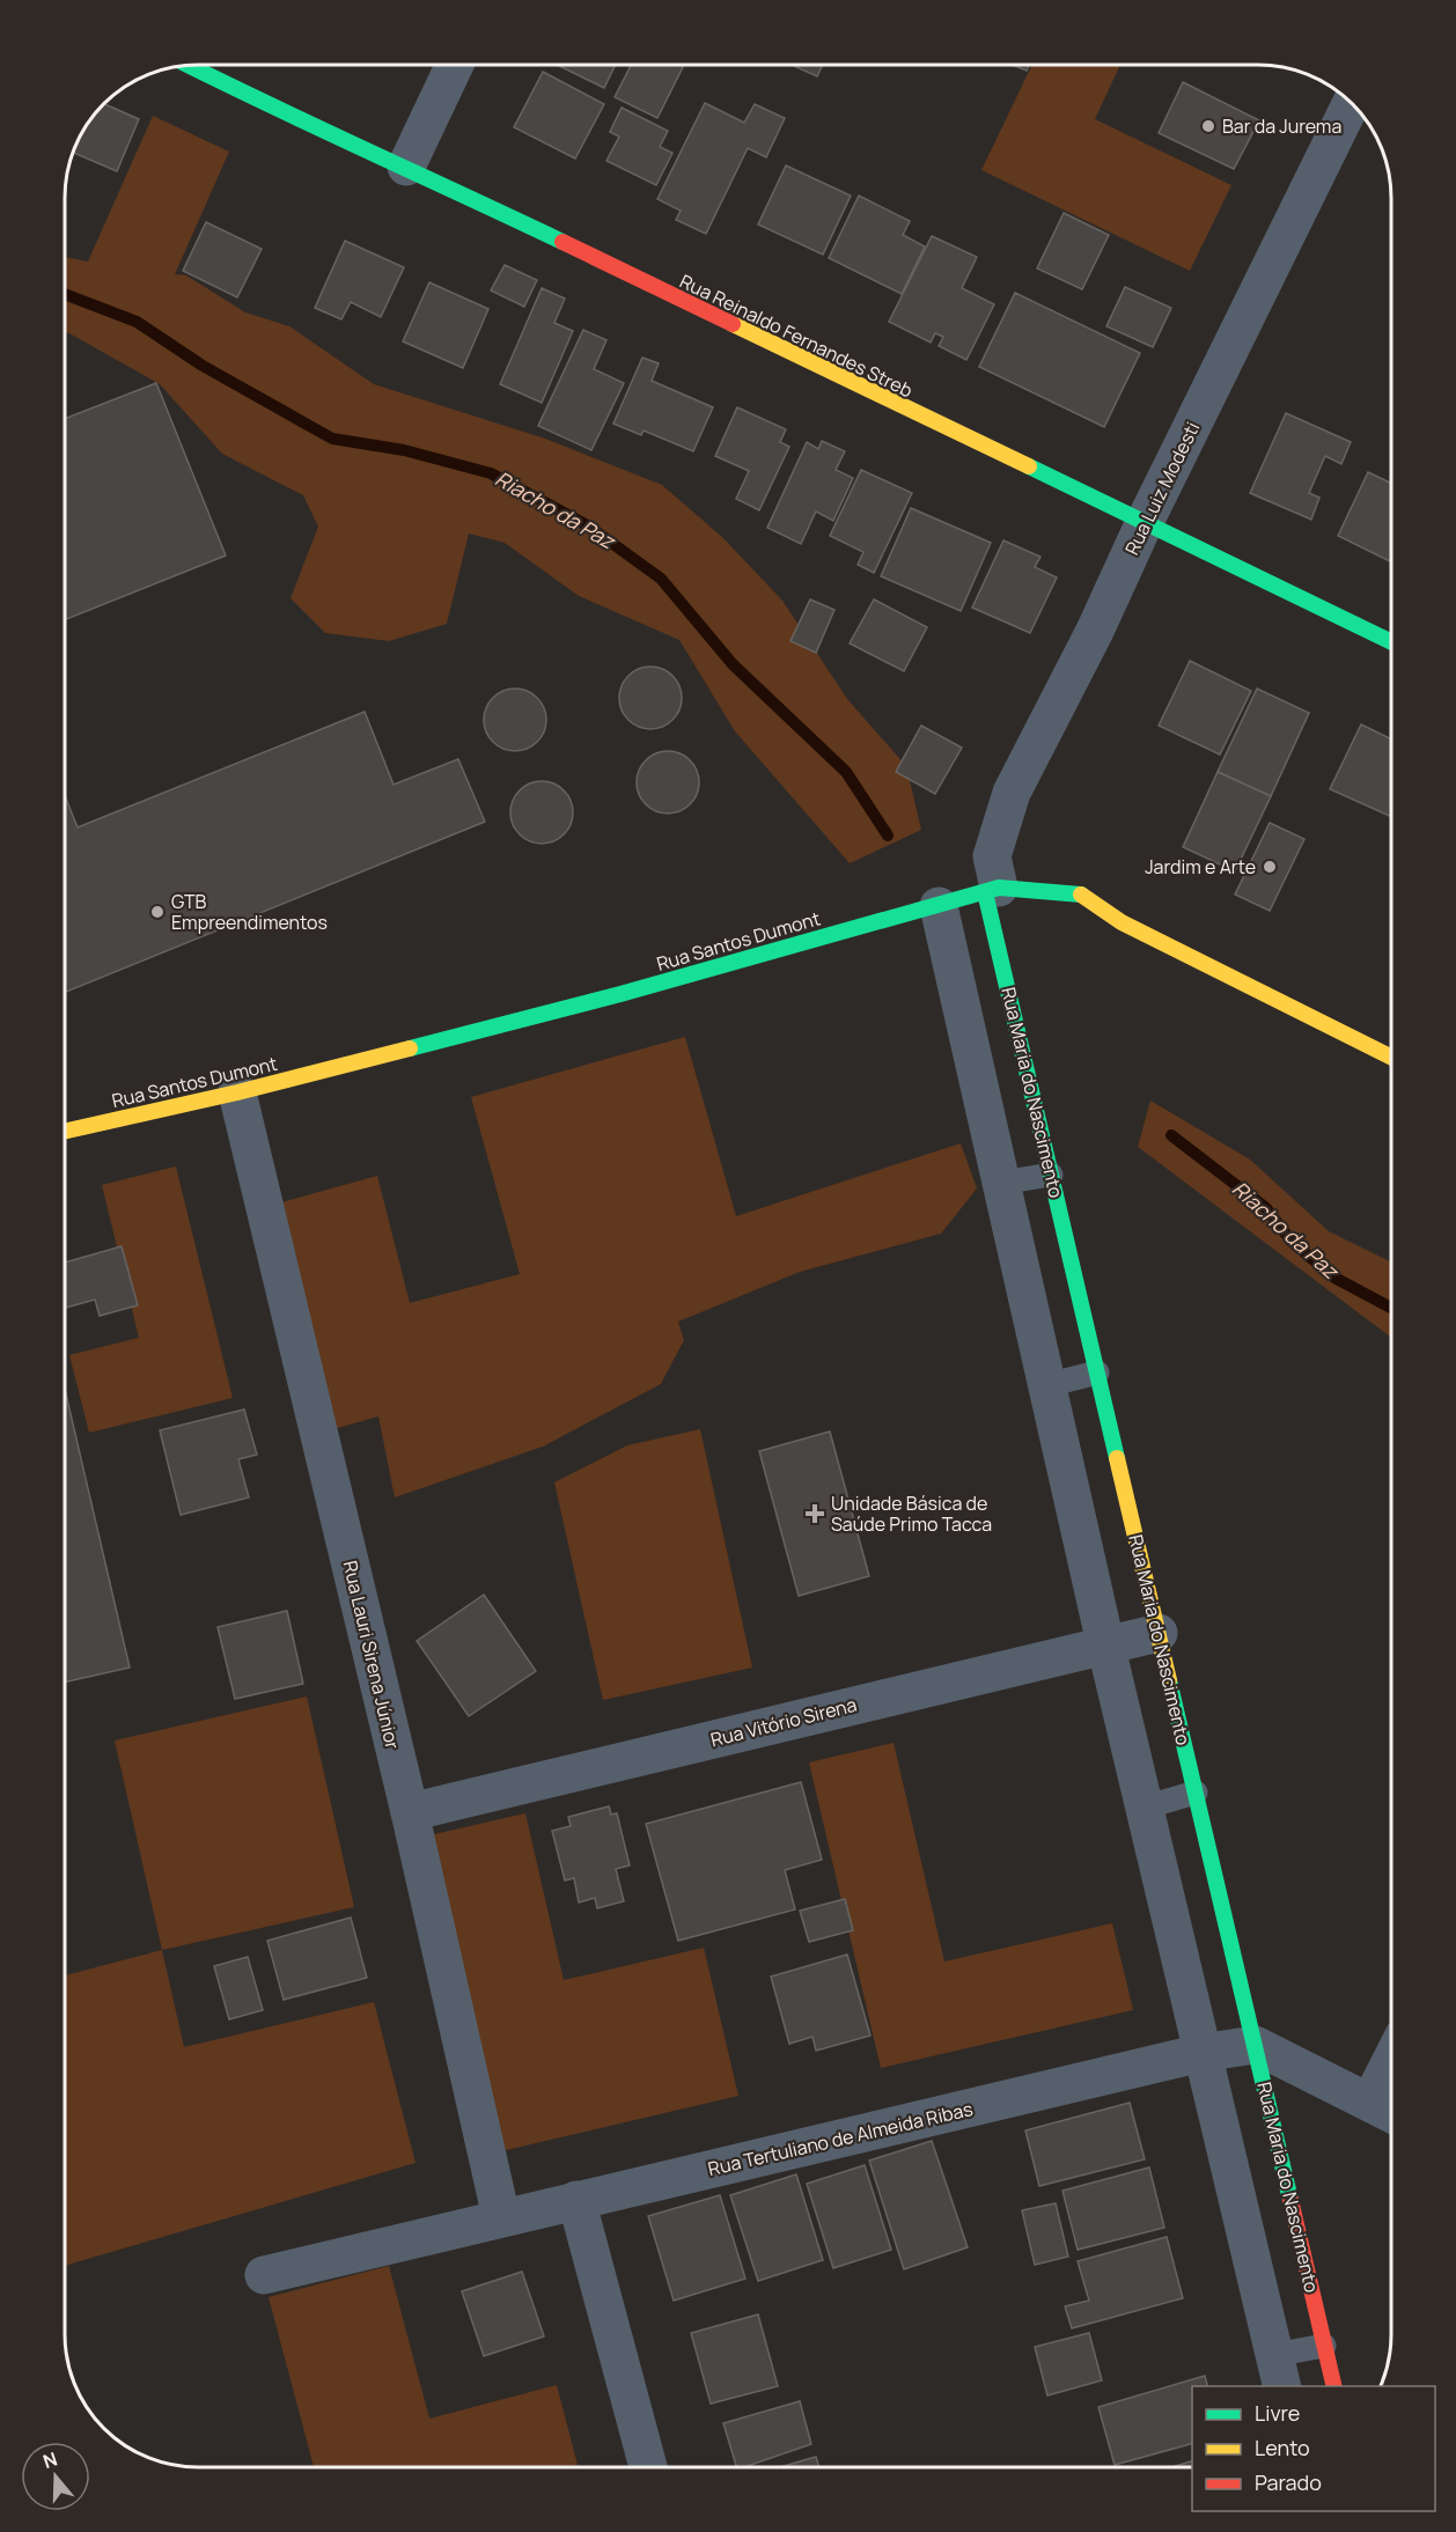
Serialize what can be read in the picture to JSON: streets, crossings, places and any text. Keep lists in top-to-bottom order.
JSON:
{
  "streets": {
    "street": [
      "Rua Reinaldo Fernandes Streb",
      "Rua Luiz Modesti",
      "Rua Santos Dumont",
      "Rua Maria do Nascimento",
      "Rua Lauri Sirena Júnior",
      "Rua Vitório Sirena",
      "Rua Tertuliano de Almeida Ribas"
    ]
  },
  "crossings": [
    ["Rua Reinaldo Fernandes Streb", "Rua Luiz Modesti"],
    ["Rua Luiz Modesti", "Rua Santos Dumont"],
    ["Rua Luiz Modesti", "Rua Maria do Nascimento"],
    ["Rua Santos Dumont", "Rua Maria do Nascimento"],
    ["Rua Santos Dumont", "Rua Lauri Sirena Júnior"],
    ["Rua Maria do Nascimento", "Rua Vitório Sirena"],
    ["Rua Maria do Nascimento", "Rua Tertuliano de Almeida Ribas"],
    ["Rua Lauri Sirena Júnior", "Rua Vitório Sirena"],
    ["Rua Lauri Sirena Júnior", "Rua Tertuliano de Almeida Ribas"]
  ],
  "water": ["Riacho da Paz"],
  "places": {
    "other": ["Bar da Jurema", "Jardim e Arte", "GTB Empreendimentos"],
    "health": ["Unidade Básica de Saúde Primo Tacca"]
  },
  "legend": ["Livre", "Lento", "Parado"],
  "north": "top"
}
